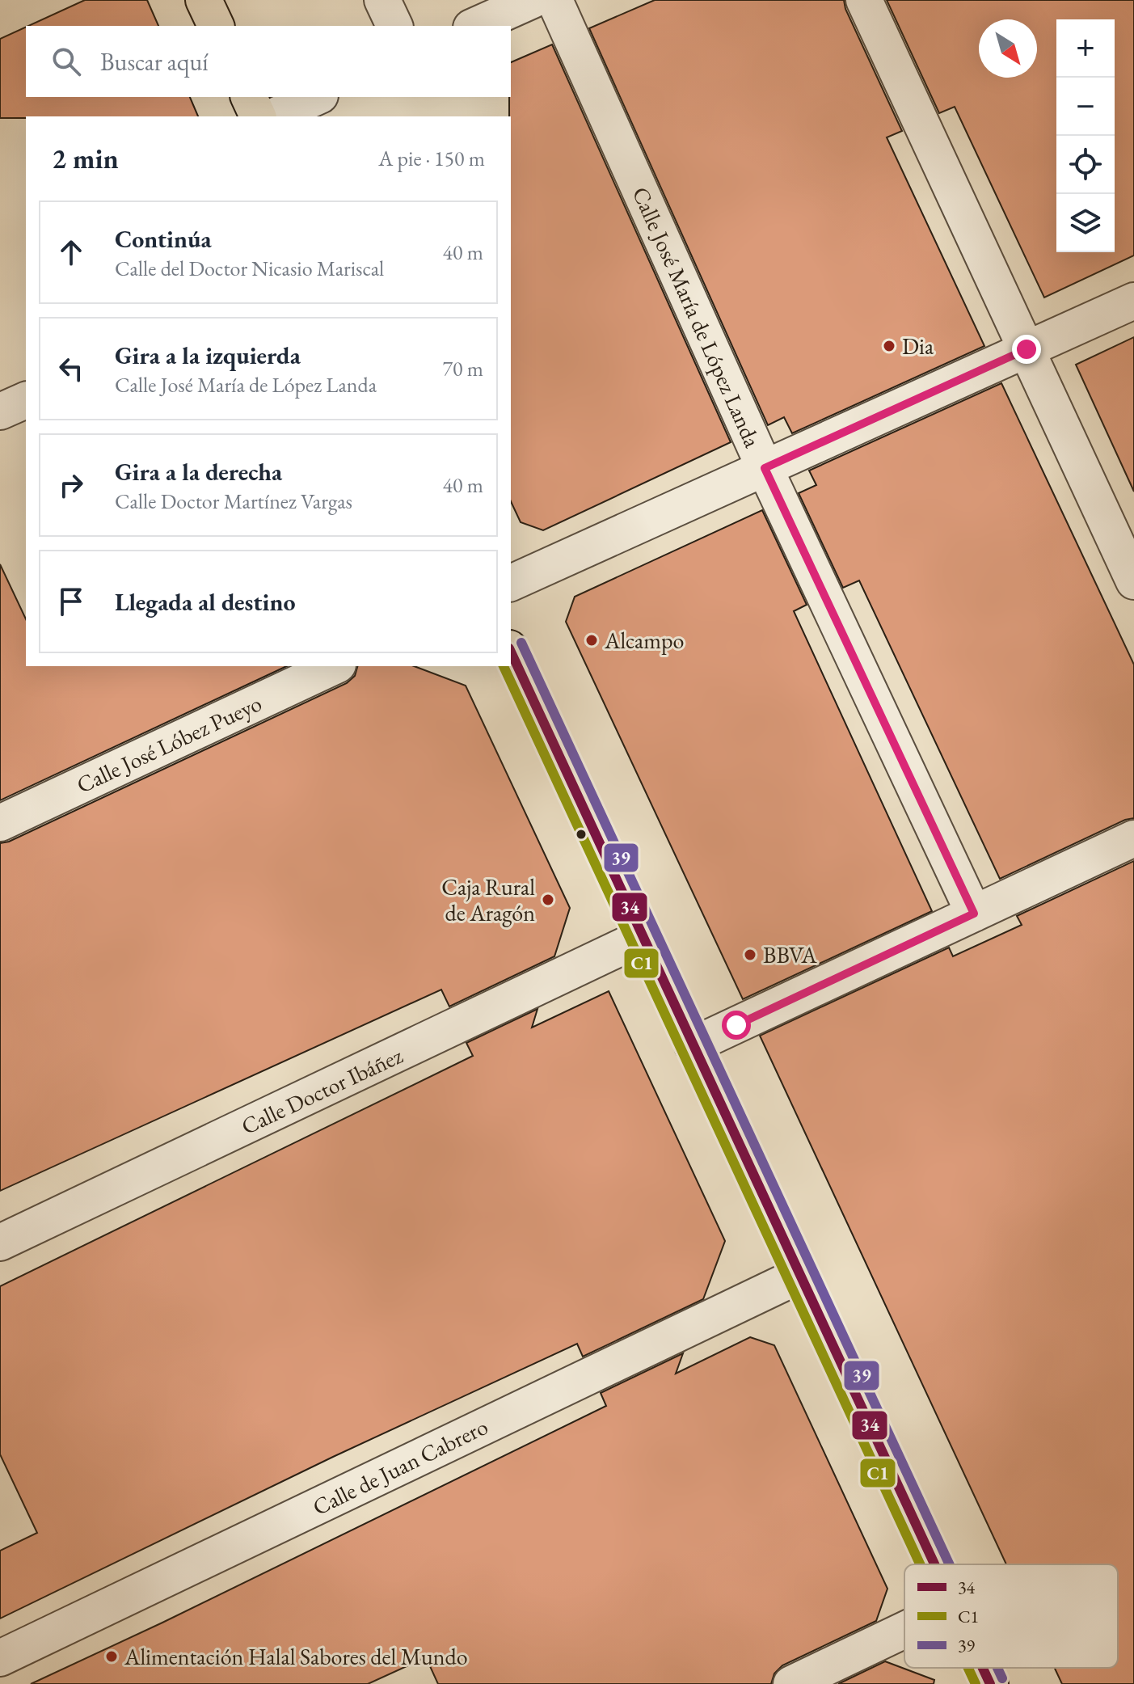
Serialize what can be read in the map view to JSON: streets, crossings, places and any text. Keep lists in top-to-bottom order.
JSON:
{
  "streets": {
    "street": [
      "Calle José María de López Landa",
      "Calle José Lóbez Pueyo",
      "Calle Doctor Ibáñez",
      "Calle de Juan Cabrero"
    ]
  },
  "places": [
    "Dia",
    "Alcampo",
    "Caja Rural de Aragón",
    "BBVA",
    "Alimentación Halal Sabores del Mundo"
  ],
  "lines": ["transit line 39", "transit line 34", "transit line C1"],
  "legend": ["34", "C1", "39"],
  "north": "bottom right",
  "page": {
    "map_buttons": ["+", "−"],
    "search": "Buscar aquí",
    "heading": ["2 min", "A pie · 150 m"],
    "list": [
      ["Continúa", "Calle del Doctor Nicasio Mariscal", "40 m"],
      ["Gira a la izquierda", "Calle José María de López Landa", "70 m"],
      ["Gira a la derecha", "Calle Doctor Martínez Vargas", "40 m"],
      "Llegada al destino"
    ]
  }
}
